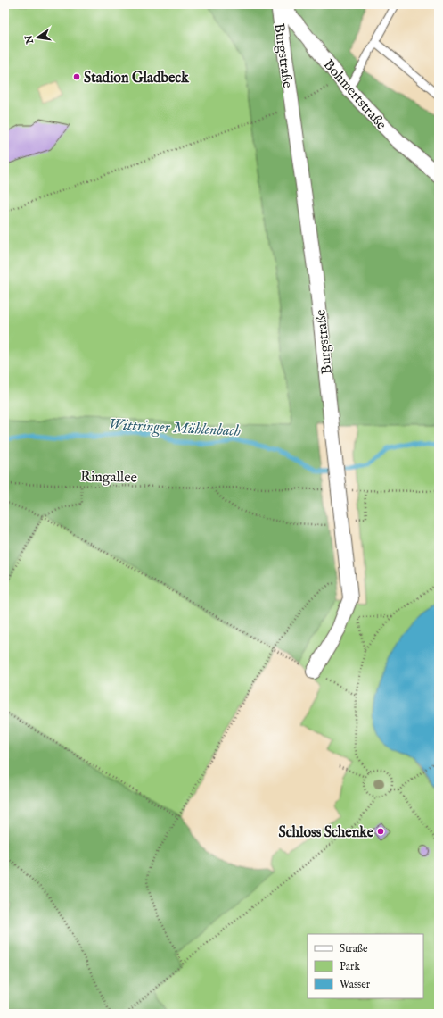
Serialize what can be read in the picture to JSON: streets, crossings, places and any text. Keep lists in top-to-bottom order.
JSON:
{
  "streets": {
    "street": ["Burgstraße", "Bohmertstraße"],
    "path": ["Ringallee"]
  },
  "crossings": [
    ["Burgstraße", "Ringallee"]
  ],
  "water": ["Wittringer Mühlenbach"],
  "places": ["Stadion Gladbeck", "Schloss Schenke"],
  "legend": ["Straße", "Park", "Wasser"],
  "north": "left"
}
